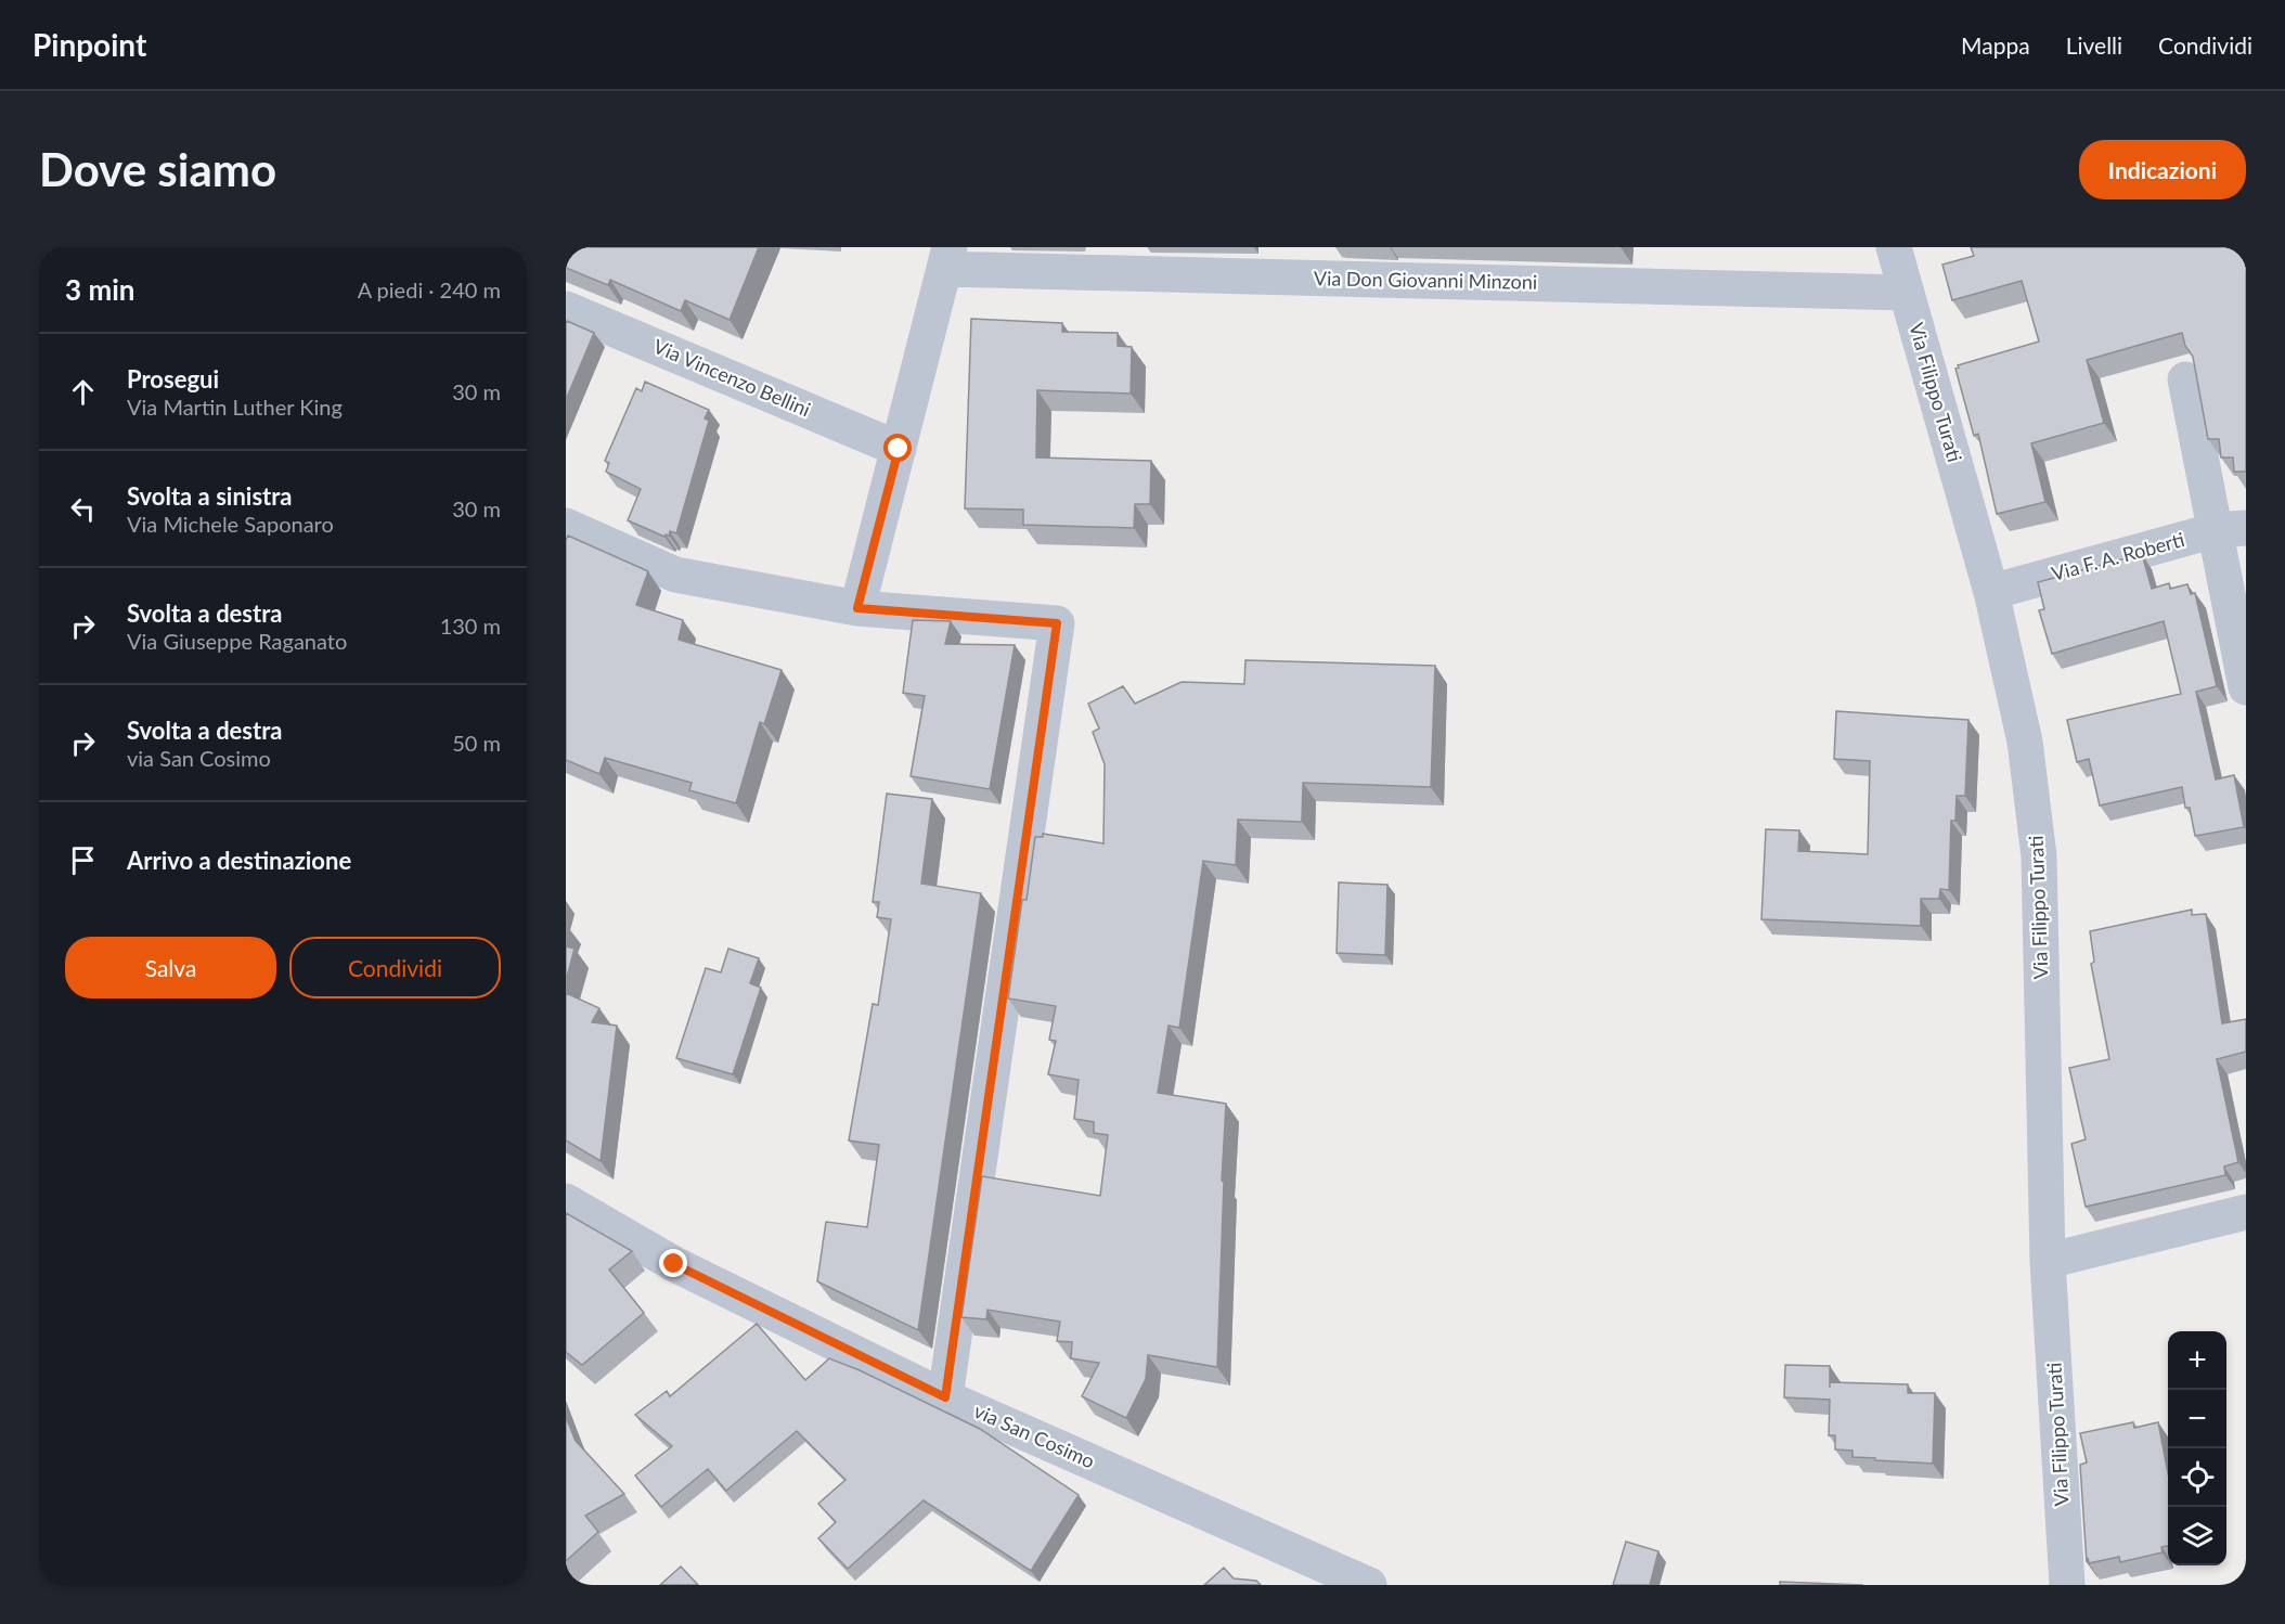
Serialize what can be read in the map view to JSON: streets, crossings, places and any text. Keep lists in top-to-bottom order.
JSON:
{
  "streets": {
    "street": [
      "Via Don Giovanni Minzoni",
      "Via Vincenzo Bellini",
      "Via Filippo Turati",
      "Via F. A. Roberti",
      "via San Cosimo"
    ]
  },
  "crossings": [
    ["Via Don Giovanni Minzoni", "Via Filippo Turati"],
    ["Via Filippo Turati", "Via F. A. Roberti"]
  ],
  "page": {
    "header": "Pinpoint",
    "nav": ["Mappa", "Livelli", "Condividi"],
    "buttons": [
      "Indicazioni",
      ["Salva", "Condividi"]
    ],
    "title": "Dove siamo",
    "heading": ["3 min", "A piedi · 240 m"],
    "list": [
      ["Prosegui", "Via Martin Luther King", "30 m"],
      ["Svolta a sinistra", "Via Michele Saponaro", "30 m"],
      ["Svolta a destra", "Via Giuseppe Raganato", "130 m"],
      ["Svolta a destra", "via San Cosimo", "50 m"],
      "Arrivo a destinazione"
    ],
    "map_buttons": ["+", "−"]
  }
}
